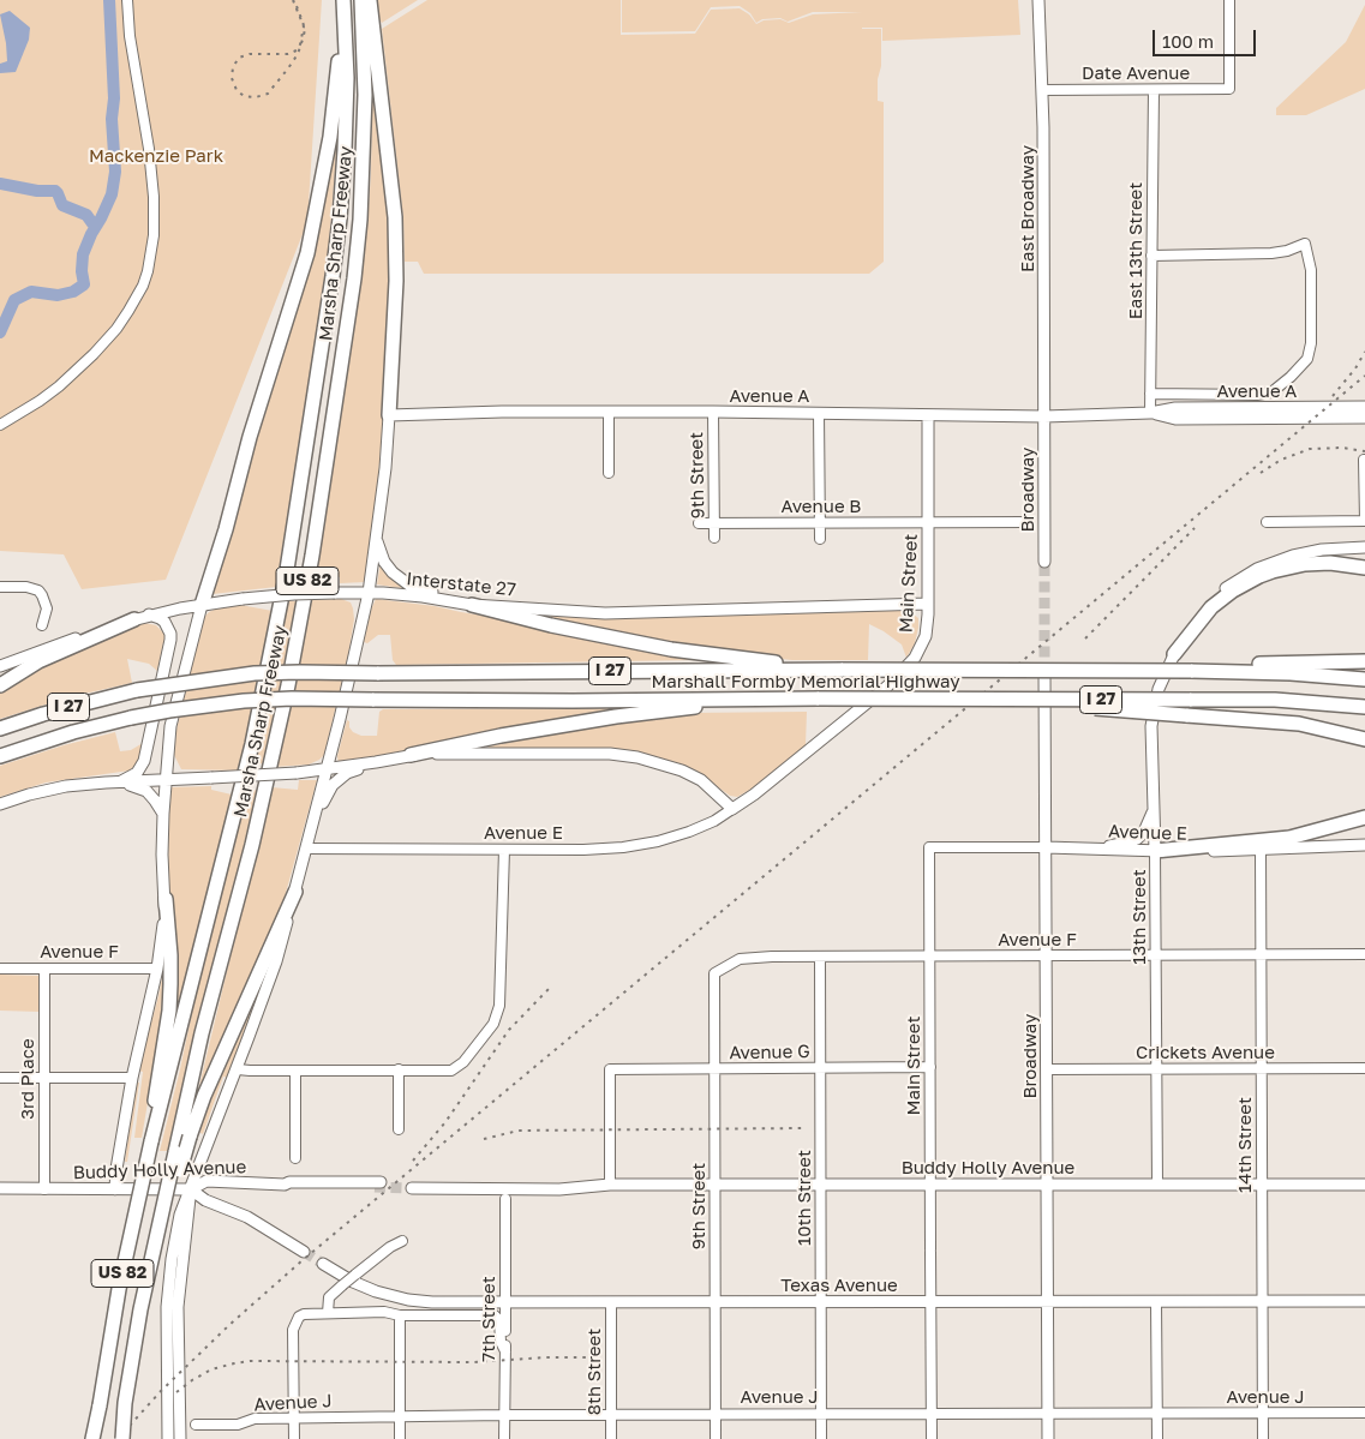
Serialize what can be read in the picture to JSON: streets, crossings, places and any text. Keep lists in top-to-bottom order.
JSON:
{
  "streets": {
    "highway": [
      "Marsha Sharp Freeway",
      "US 82",
      "I 27",
      "Marshall Formby Memorial Highway"
    ],
    "main road": [
      "East Broadway",
      "Avenue A",
      "Broadway",
      "Main Street",
      "Interstate 27",
      "Avenue E",
      "13th Street",
      "Buddy Holly Avenue",
      "Texas Avenue"
    ],
    "street": [
      "Date Avenue",
      "East 13th Street",
      "9th Street",
      "Avenue B",
      "Avenue F",
      "Avenue G",
      "Crickets Avenue",
      "3rd Place",
      "14th Street",
      "10th Street",
      "7th Street",
      "8th Street",
      "Avenue J"
    ]
  },
  "crossings": [
    ["Date Avenue", "East Broadway"],
    ["Date Avenue", "East 13th Street"],
    ["East Broadway", "Avenue A"],
    ["East Broadway", "Broadway"],
    ["East 13th Street", "Avenue A"],
    ["Avenue A", "9th Street"],
    ["Avenue A", "Broadway"],
    ["Avenue A", "Main Street"],
    ["9th Street", "Avenue B"],
    ["9th Street", "Avenue F"],
    ["9th Street", "Avenue G"],
    ["9th Street", "Buddy Holly Avenue"],
    ["9th Street", "Texas Avenue"],
    ["9th Street", "Avenue J"],
    ["Broadway", "Avenue E"],
    ["Broadway", "Avenue F"],
    ["Broadway", "Crickets Avenue"],
    ["Broadway", "Buddy Holly Avenue"],
    ["Broadway", "Texas Avenue"],
    ["Broadway", "Avenue J"],
    ["Avenue B", "Main Street"],
    ["Main Street", "Interstate 27"],
    ["Main Street", "Avenue E"],
    ["Main Street", "Avenue F"],
    ["Main Street", "Avenue G"],
    ["Main Street", "Buddy Holly Avenue"],
    ["Main Street", "Texas Avenue"],
    ["Main Street", "Avenue J"],
    ["Avenue E", "13th Street"],
    ["Avenue E", "14th Street"],
    ["13th Street", "Avenue F"],
    ["13th Street", "Crickets Avenue"],
    ["13th Street", "Buddy Holly Avenue"],
    ["Avenue F", "3rd Place"],
    ["Avenue F", "14th Street"],
    ["Avenue F", "10th Street"],
    ["Avenue G", "Buddy Holly Avenue"],
    ["Avenue G", "10th Street"],
    ["Crickets Avenue", "14th Street"],
    ["3rd Place", "Buddy Holly Avenue"],
    ["14th Street", "Buddy Holly Avenue"],
    ["14th Street", "Texas Avenue"],
    ["14th Street", "Avenue J"],
    ["Buddy Holly Avenue", "10th Street"],
    ["10th Street", "Texas Avenue"],
    ["10th Street", "Avenue J"],
    ["Texas Avenue", "7th Street"],
    ["Texas Avenue", "8th Street"],
    ["7th Street", "Avenue J"],
    ["8th Street", "Avenue J"]
  ],
  "parks": ["Mackenzie Park"],
  "scale_bar": "100 m"
}
